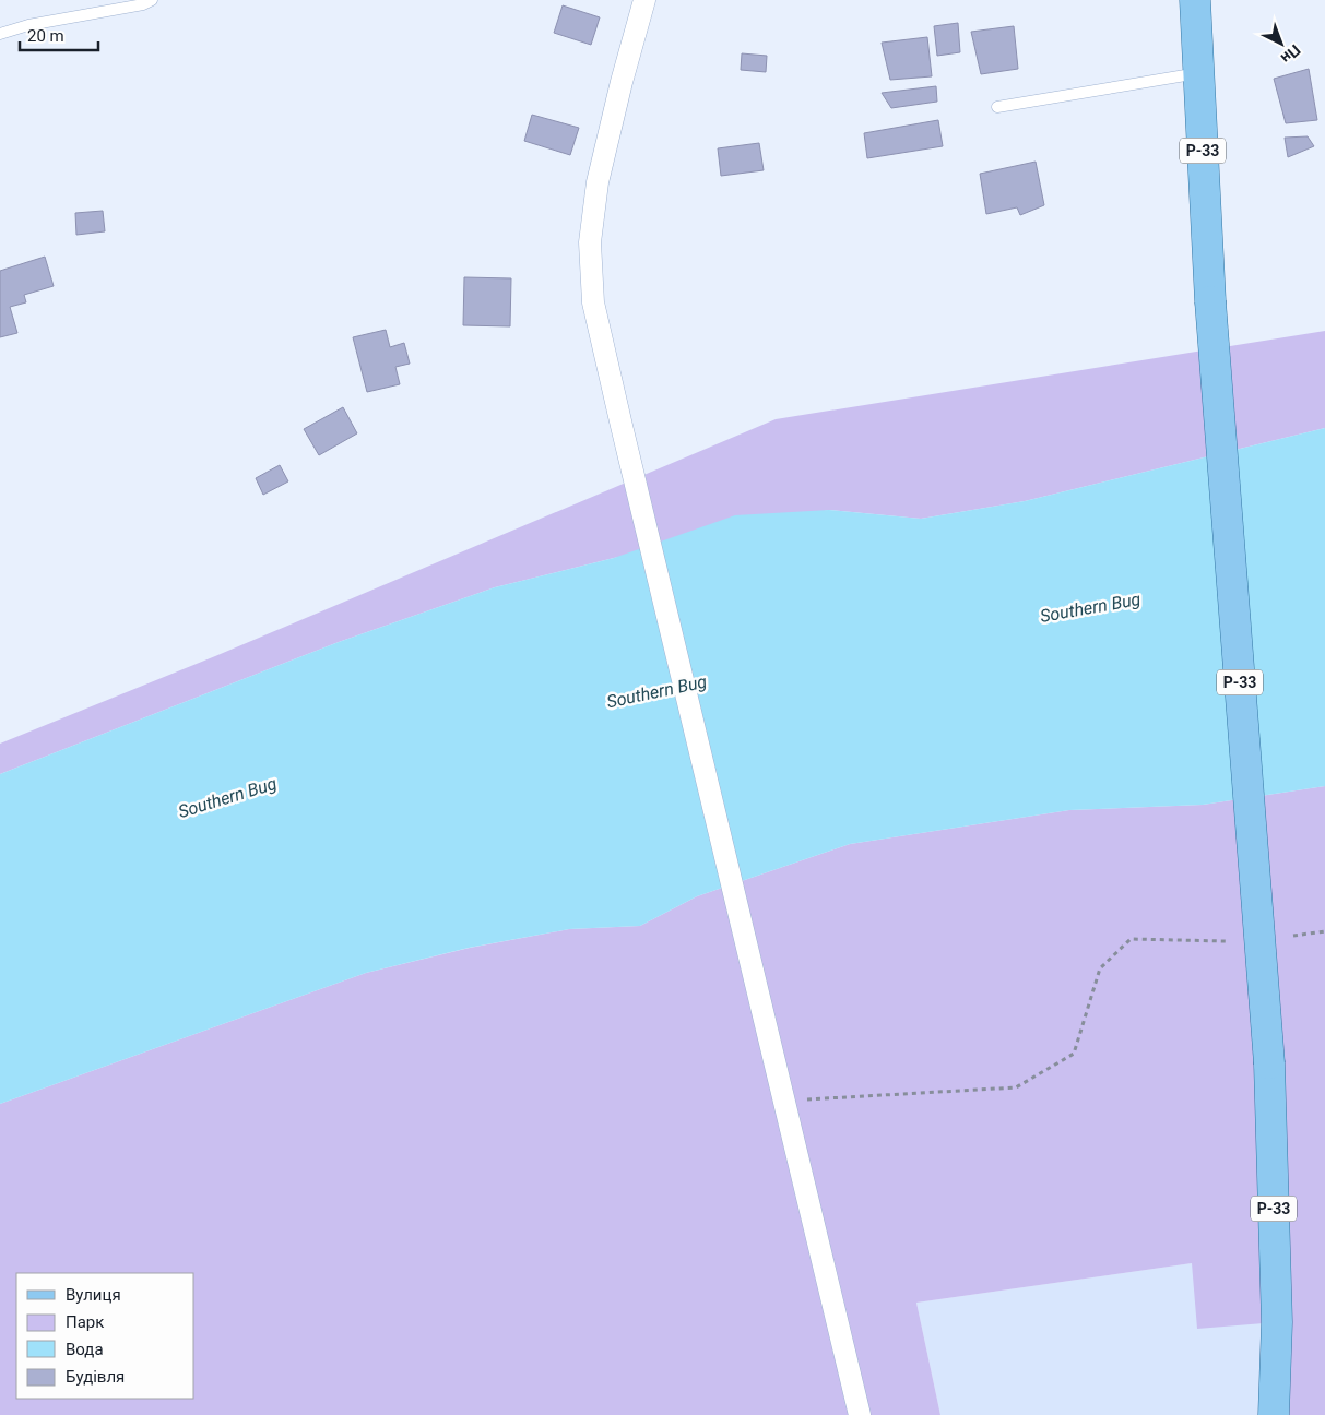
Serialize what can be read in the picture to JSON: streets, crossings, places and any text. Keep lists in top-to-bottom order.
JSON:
{
  "streets": {
    "main road": ["Р-33"]
  },
  "water": ["Southern Bug"],
  "legend": [
    "Вулиця",
    "Парк",
    "Вода",
    "Будівля"
  ],
  "scale_bar": "20 m",
  "north": "bottom right"
}
